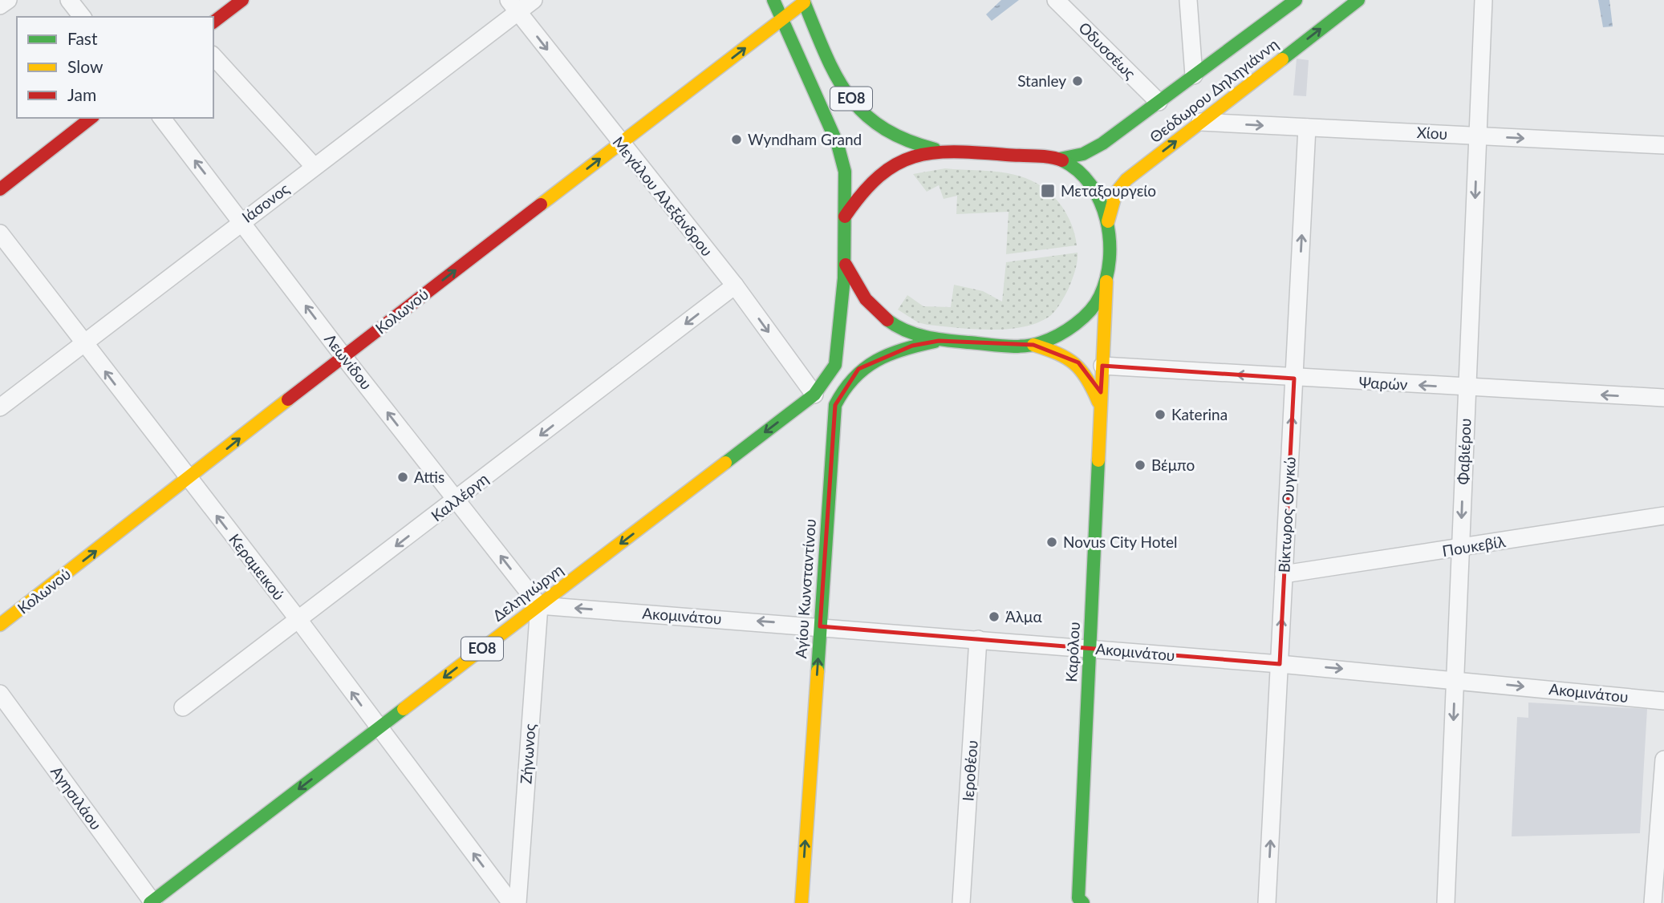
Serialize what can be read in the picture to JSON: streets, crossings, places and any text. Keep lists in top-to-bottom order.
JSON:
{
  "streets": {
    "main road": [
      "Θεόδωρου Δηληγιάννη",
      "ΕΟ8",
      "Κολωνού",
      "Αγίου Κωνσταντίνου",
      "Δεληγιώργη",
      "Καρόλου"
    ],
    "street": [
      "Οδυσσέως",
      "Χίου",
      "Μεγάλου Αλεξάνδρου",
      "Ιάσονος",
      "Λεωνίδου",
      "Ψαρών",
      "Φαβιέρου",
      "Καλλέργη",
      "Βίκτωρος Ουγκώ",
      "Πουκεβίλ",
      "Κεραμεικού",
      "Ακομινάτου",
      "Ζήνωνος",
      "Ιεροθέου",
      "Αγησιλάου"
    ]
  },
  "crossings": [
    ["Οδυσσέως", "Θεόδωρου Δηληγιάννη"],
    ["Θεόδωρου Δηληγιάννη", "ΕΟ8"],
    ["Θεόδωρου Δηληγιάννη", "Χίου"],
    ["ΕΟ8", "Κολωνού"],
    ["ΕΟ8", "Αγίου Κωνσταντίνου"],
    ["ΕΟ8", "Δεληγιώργη"],
    ["ΕΟ8", "Καρόλου"],
    ["Χίου", "Φαβιέρου"],
    ["Χίου", "Βίκτωρος Ουγκώ"],
    ["Μεγάλου Αλεξάνδρου", "Ιάσονος"],
    ["Μεγάλου Αλεξάνδρου", "Κολωνού"],
    ["Μεγάλου Αλεξάνδρου", "Καλλέργη"],
    ["Μεγάλου Αλεξάνδρου", "Δεληγιώργη"],
    ["Ιάσονος", "Λεωνίδου"],
    ["Ιάσονος", "Κεραμεικού"],
    ["Κολωνού", "Λεωνίδου"],
    ["Κολωνού", "Κεραμεικού"],
    ["Λεωνίδου", "Καλλέργη"],
    ["Λεωνίδου", "Δεληγιώργη"],
    ["Λεωνίδου", "Ακομινάτου"],
    ["Λεωνίδου", "Ζήνωνος"],
    ["Ψαρών", "Φαβιέρου"],
    ["Ψαρών", "Βίκτωρος Ουγκώ"],
    ["Ψαρών", "Καρόλου"],
    ["Φαβιέρου", "Πουκεβίλ"],
    ["Φαβιέρου", "Ακομινάτου"],
    ["Καλλέργη", "Κεραμεικού"],
    ["Βίκτωρος Ουγκώ", "Πουκεβίλ"],
    ["Βίκτωρος Ουγκώ", "Ακομινάτου"],
    ["Κεραμεικού", "Δεληγιώργη"],
    ["Αγίου Κωνσταντίνου", "Ακομινάτου"],
    ["Δεληγιώργη", "Ακομινάτου"],
    ["Δεληγιώργη", "Ζήνωνος"],
    ["Δεληγιώργη", "Αγησιλάου"],
    ["Ακομινάτου", "Καρόλου"],
    ["Ακομινάτου", "Ζήνωνος"],
    ["Ακομινάτου", "Ιεροθέου"]
  ],
  "one_way": [
    "Χίου",
    "Μεγάλου Αλεξάνδρου",
    "Κολωνού",
    "Λεωνίδου",
    "Ψαρών",
    "Φαβιέρου",
    "Καλλέργη",
    "Βίκτωρος Ουγκώ",
    "Κεραμεικού",
    "Αγίου Κωνσταντίνου",
    "Δεληγιώργη"
  ],
  "places": {
    "other": [
      "Stanley",
      "Wyndham Grand",
      "Katerina",
      "Βέμπο",
      "Attis",
      "Novus City Hotel",
      "Άλμα"
    ],
    "transit": ["Μεταξουργείο"]
  },
  "legend": ["Fast", "Slow", "Jam"]
}
